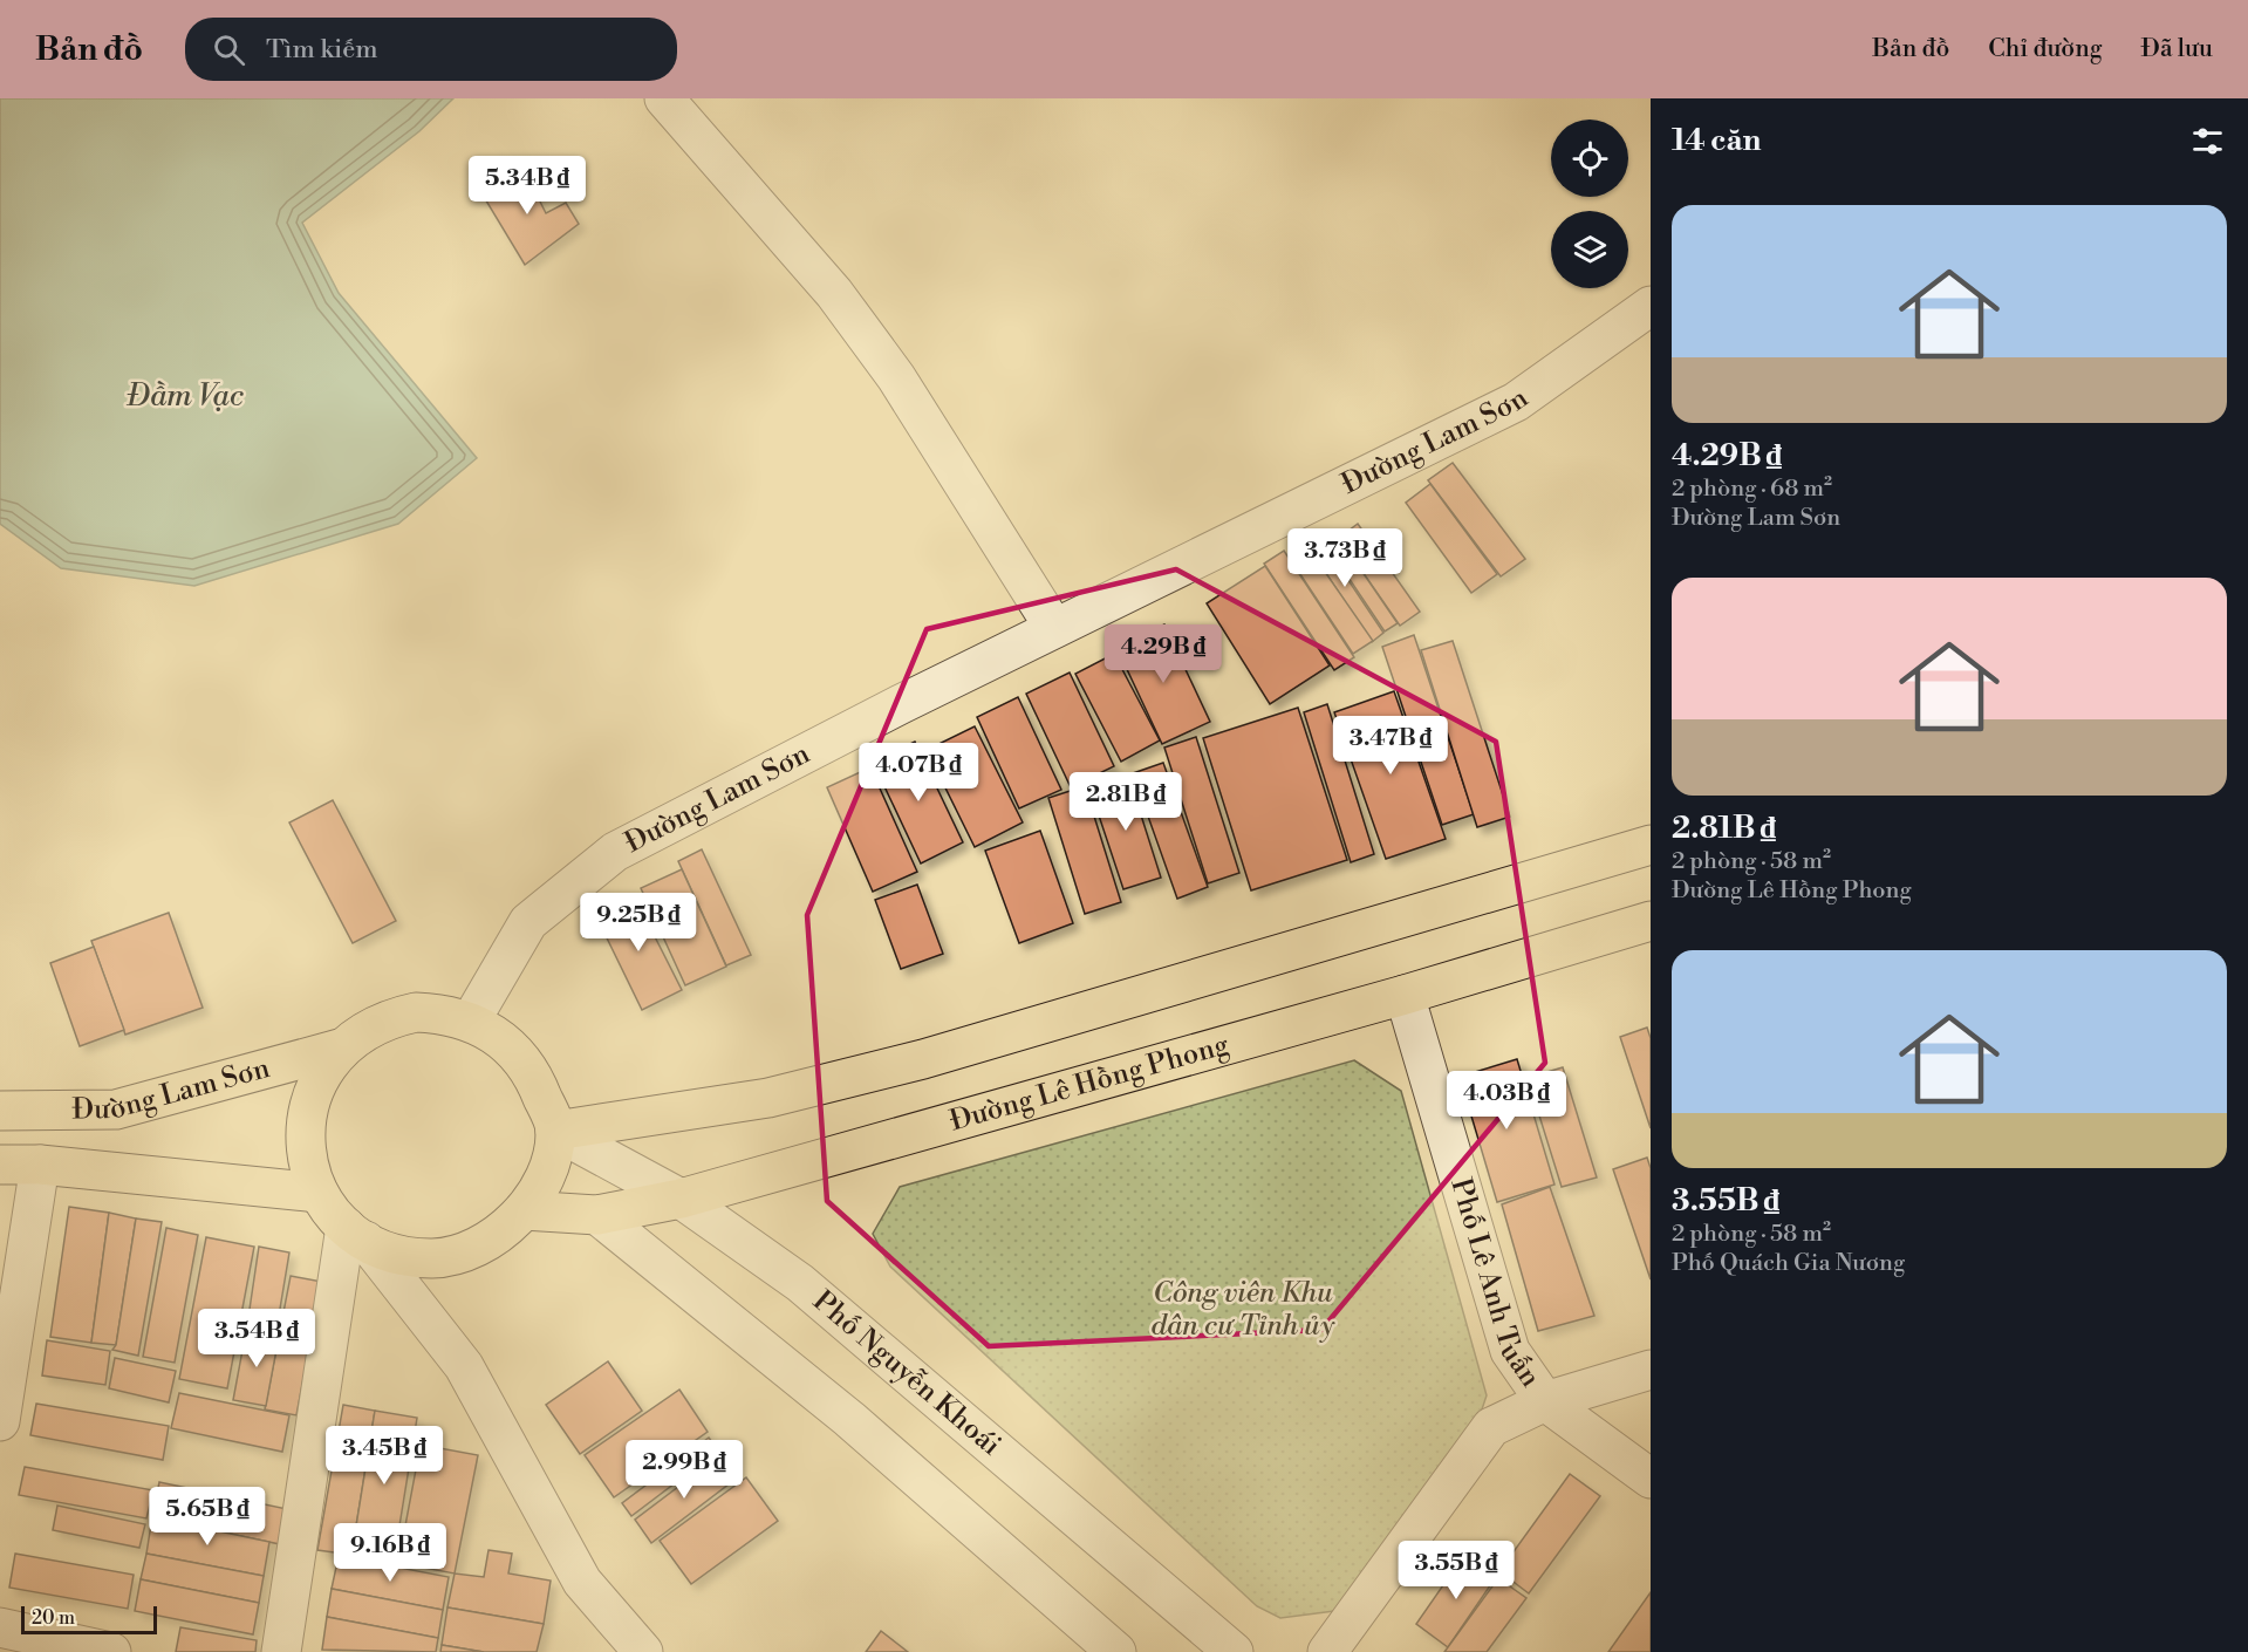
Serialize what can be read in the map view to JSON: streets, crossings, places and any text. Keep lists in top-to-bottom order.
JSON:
{
  "streets": {
    "main road": ["Đường Lam Sơn", "Đường Lê Hồng Phong"],
    "street": ["Phố Lê Anh Tuấn", "Phố Nguyễn Khoái"]
  },
  "crossings": [
    ["Đường Lam Sơn", "Đường Lê Hồng Phong"],
    ["Đường Lam Sơn", "Phố Nguyễn Khoái"],
    ["Đường Lê Hồng Phong", "Phố Lê Anh Tuấn"],
    ["Đường Lê Hồng Phong", "Phố Nguyễn Khoái"]
  ],
  "water": ["Đầm Vạc"],
  "parks": ["Công viên Khu dân cư Tỉnh ủy"],
  "scale_bar": "20 m",
  "page": {
    "header": "Bản đồ",
    "search": "Tìm kiếm",
    "nav": ["Bản đồ", "Chỉ đường", "Đã lưu"],
    "heading": "14 căn",
    "price": [
      "5.34B ₫",
      "3.73B ₫",
      "4.29B ₫",
      "3.47B ₫",
      "4.07B ₫",
      "2.81B ₫",
      "9.25B ₫",
      "4.03B ₫",
      "3.54B ₫",
      "3.45B ₫",
      "2.99B ₫",
      "5.65B ₫",
      "9.16B ₫",
      "3.55B ₫"
    ],
    "list": [
      {
        "name": "4.29B ₫",
        "note": "2 phòng · 68 m² · Đường Lam Sơn"
      },
      {
        "name": "2.81B ₫",
        "note": "2 phòng · 58 m² · Đường Lê Hồng Phong"
      },
      {
        "name": "3.55B ₫",
        "note": "2 phòng · 58 m² · Phố Quách Gia Nương"
      }
    ],
    "scale": "20 m"
  }
}
